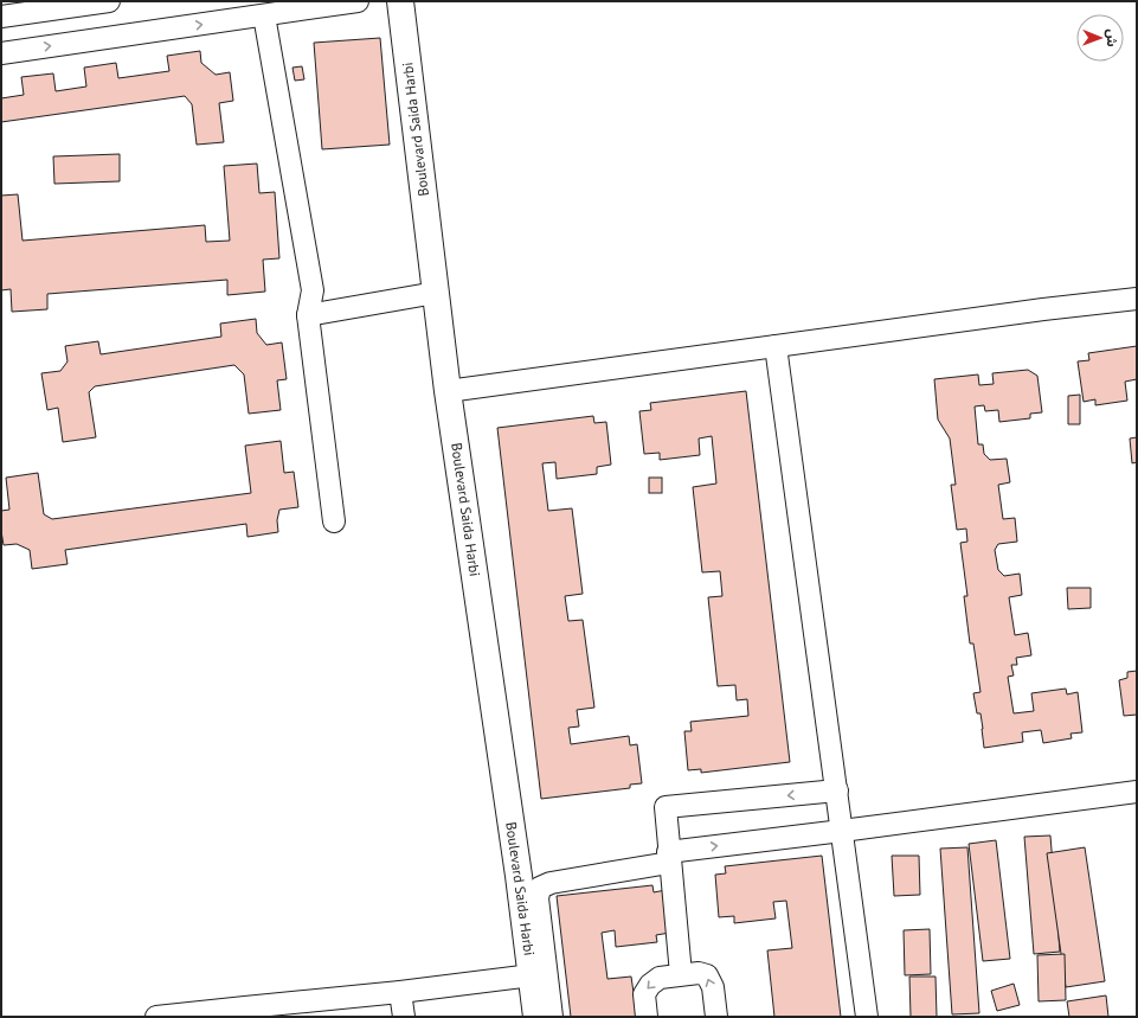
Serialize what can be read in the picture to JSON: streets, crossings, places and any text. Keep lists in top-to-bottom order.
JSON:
{
  "streets": {
    "street": ["Boulevard Saida Harbi"]
  },
  "north": "right"
}
